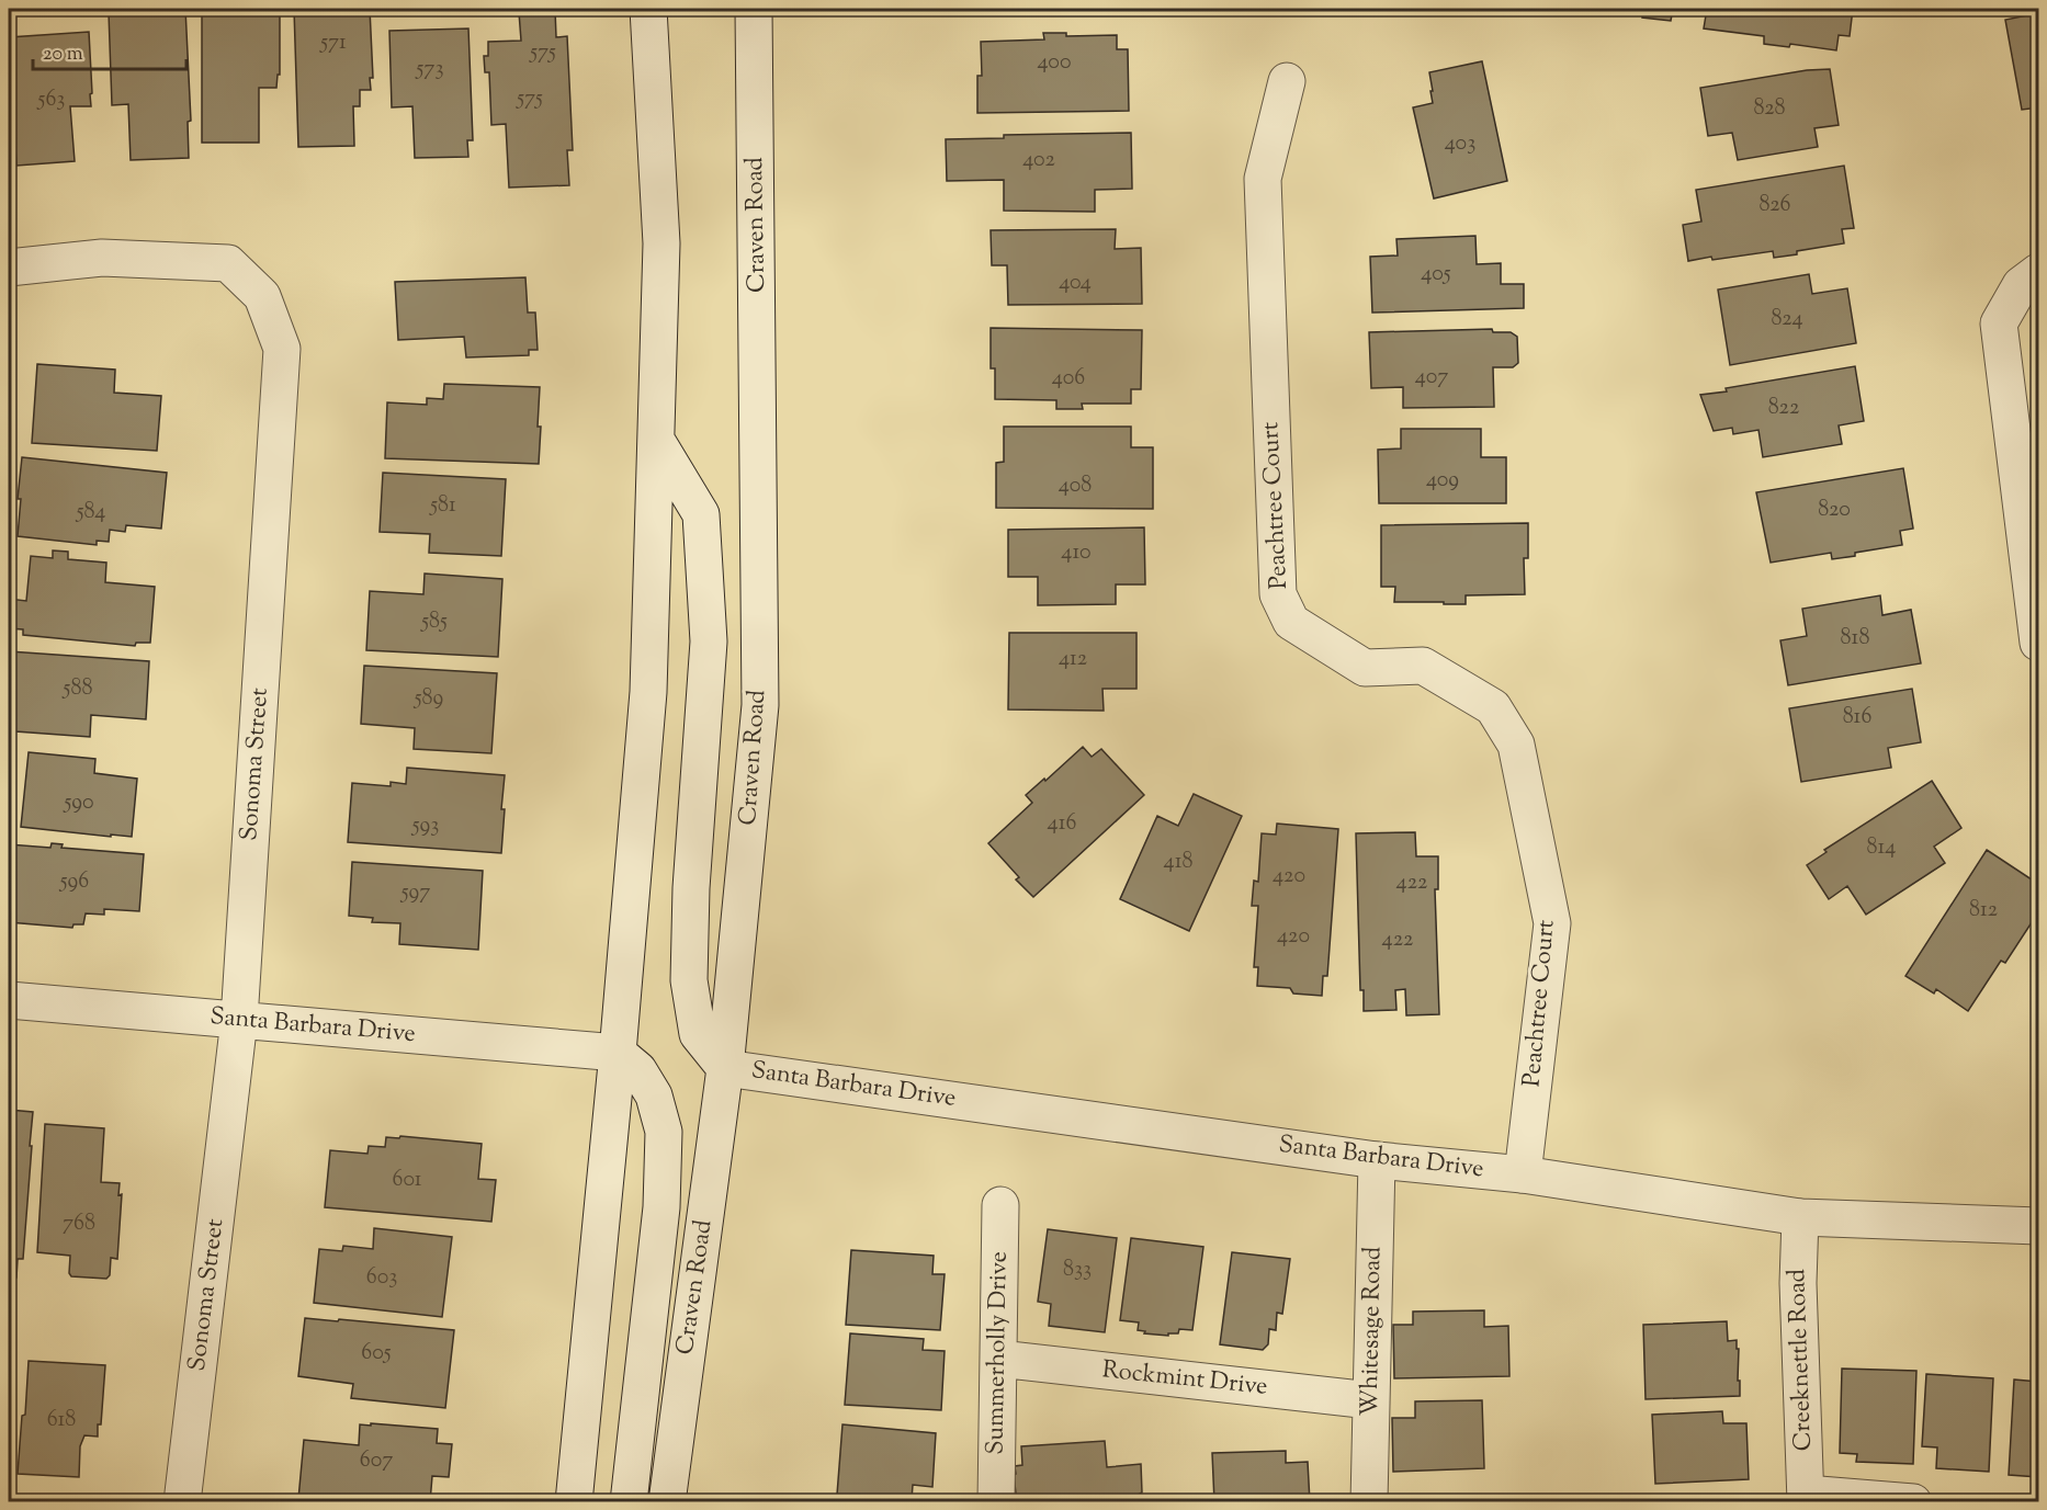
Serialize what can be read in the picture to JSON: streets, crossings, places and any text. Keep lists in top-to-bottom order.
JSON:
{
  "streets": {
    "street": [
      "Craven Road",
      "Peachtree Court",
      "Sonoma Street",
      "Santa Barbara Drive",
      "Whitesage Road",
      "Summerholly Drive",
      "Creeknettle Road",
      "Rockmint Drive"
    ]
  },
  "crossings": [
    ["Craven Road", "Santa Barbara Drive"],
    ["Peachtree Court", "Santa Barbara Drive"],
    ["Sonoma Street", "Santa Barbara Drive"],
    ["Santa Barbara Drive", "Whitesage Road"],
    ["Santa Barbara Drive", "Creeknettle Road"],
    ["Whitesage Road", "Rockmint Drive"],
    ["Summerholly Drive", "Rockmint Drive"]
  ],
  "house_numbers": [
    "571",
    "575",
    "400",
    "573",
    "575",
    "563",
    "828",
    "403",
    "402",
    "826",
    "405",
    "404",
    "824",
    "407",
    "406",
    "822",
    "409",
    "408",
    "581",
    "820",
    "584",
    "410",
    "585",
    "818",
    "412",
    "588",
    "589",
    "816",
    "590",
    "416",
    "593",
    "814",
    "418",
    "420",
    "596",
    "422",
    "597",
    "812",
    "420",
    "422",
    "601",
    "768",
    "833",
    "603",
    "605",
    "618",
    "607"
  ],
  "scale_bar": "20 m"
}
